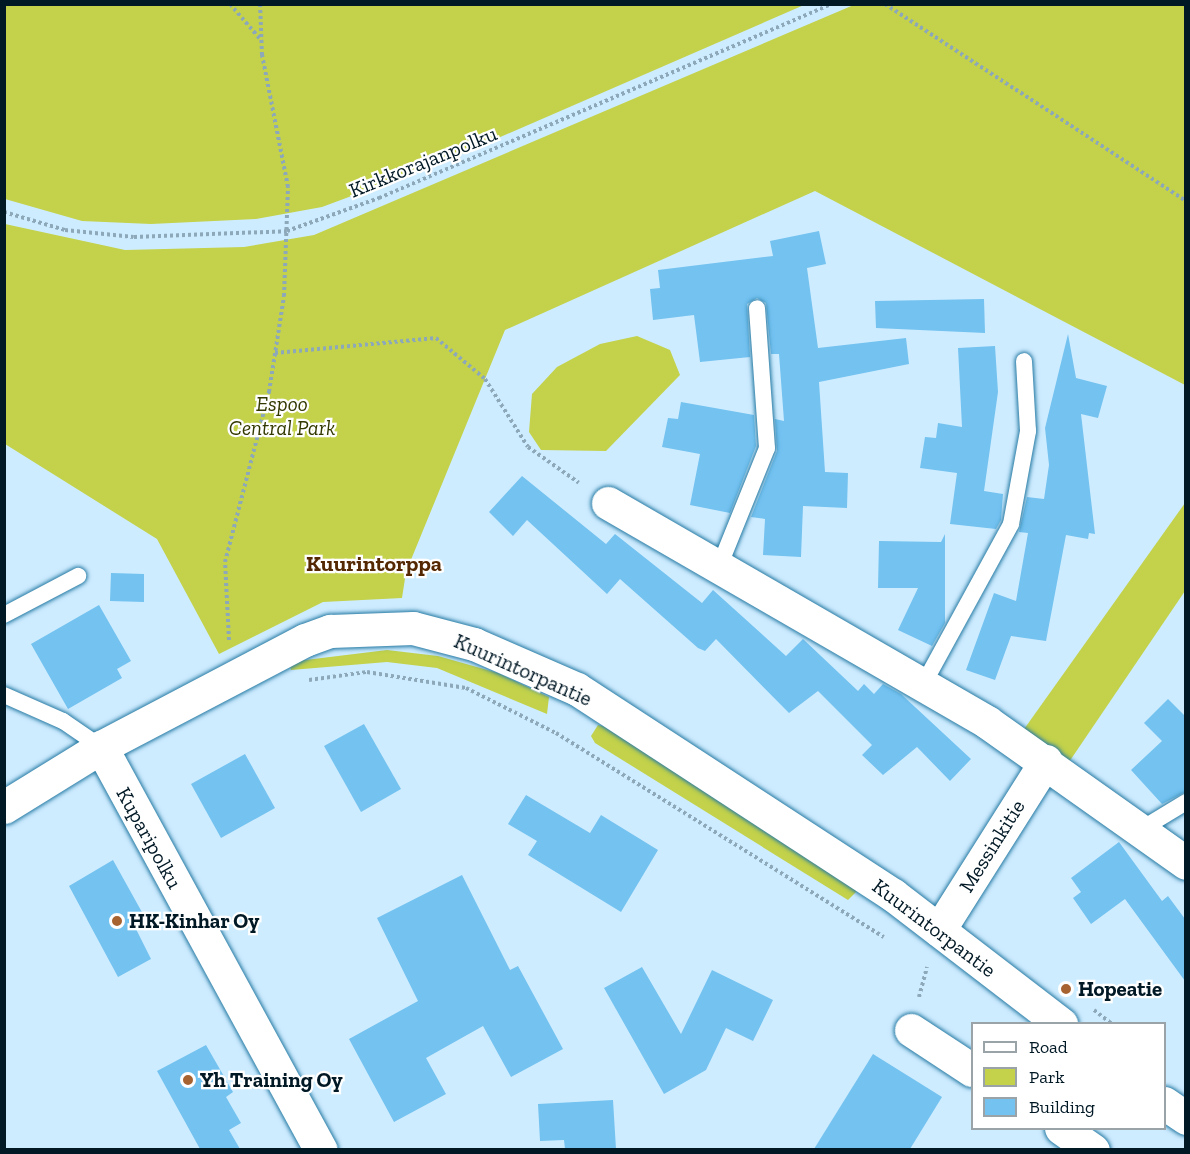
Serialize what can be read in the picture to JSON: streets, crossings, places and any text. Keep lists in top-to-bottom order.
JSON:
{
  "streets": {
    "street": ["Kuurintorpantie", "Kuparipolku", "Messinkitie"],
    "path": ["Kirkkorajanpolku"]
  },
  "crossings": [
    ["Kuurintorpantie", "Kuparipolku"],
    ["Kuurintorpantie", "Messinkitie"]
  ],
  "districts": ["Kuurintorppa"],
  "parks": ["Espoo Central Park"],
  "places": ["HK-Kinhar Oy", "Hopeatie", "Yh Training Oy"],
  "legend": ["Road", "Park", "Building"]
}
